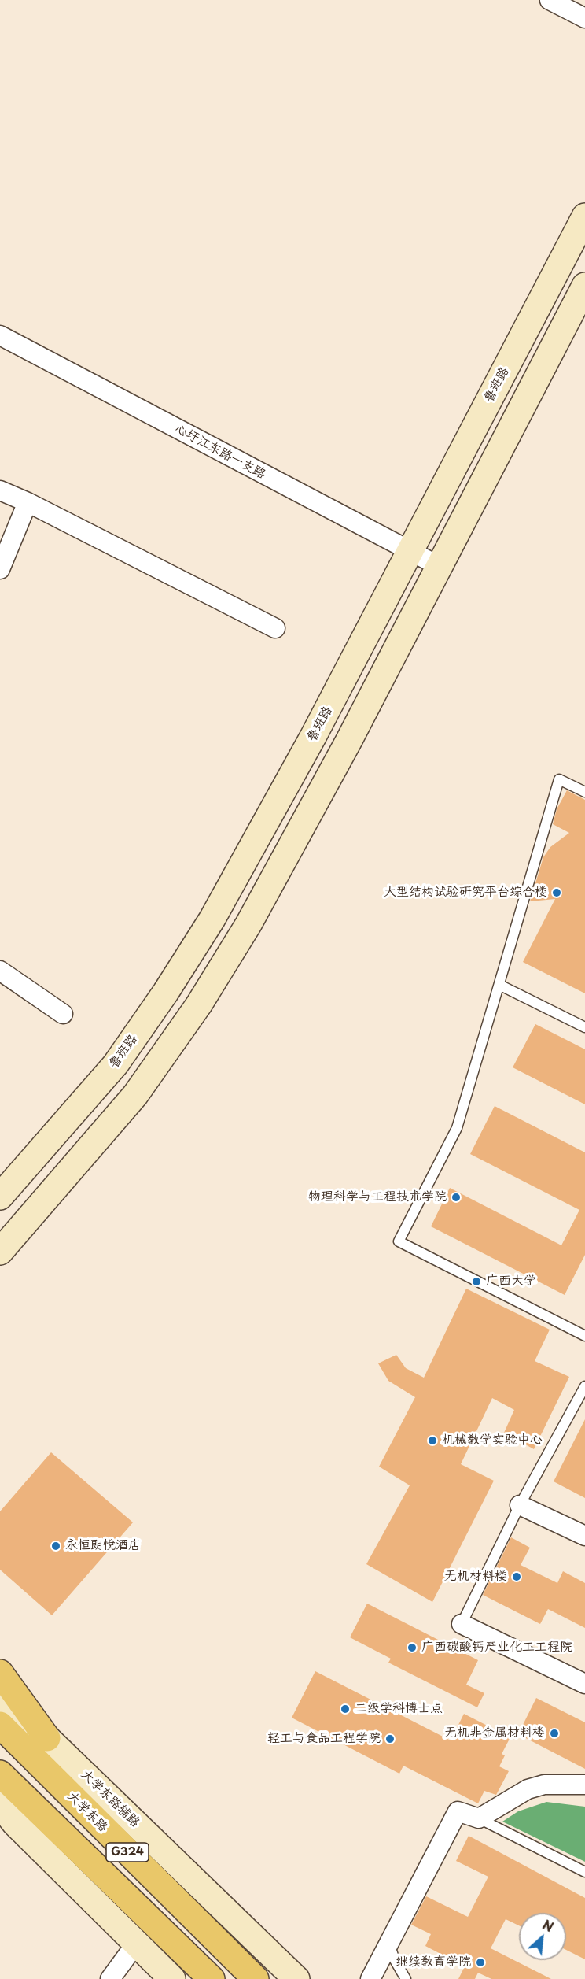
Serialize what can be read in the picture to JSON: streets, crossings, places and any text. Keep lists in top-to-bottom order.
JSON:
{
  "streets": {
    "main road": [
      "鲁班路",
      "大学东路辅路",
      "大学东路",
      "G324"
    ],
    "street": ["心圩江东路一支路"]
  },
  "crossings": [
    ["鲁班路", "心圩江东路一支路"]
  ],
  "places": [
    "大型结构试验研究平台综合楼",
    "物理科学与工程技术学院",
    "广西大学",
    "机械教学实验中心",
    "永恒朗悦酒店",
    "无机材料楼",
    "广西碳酸钙产业化工工程院",
    "二级学科博士点",
    "无机非金属材料楼",
    "轻工与食品工程学院",
    "继续教育学院"
  ],
  "north": "top right"
}
